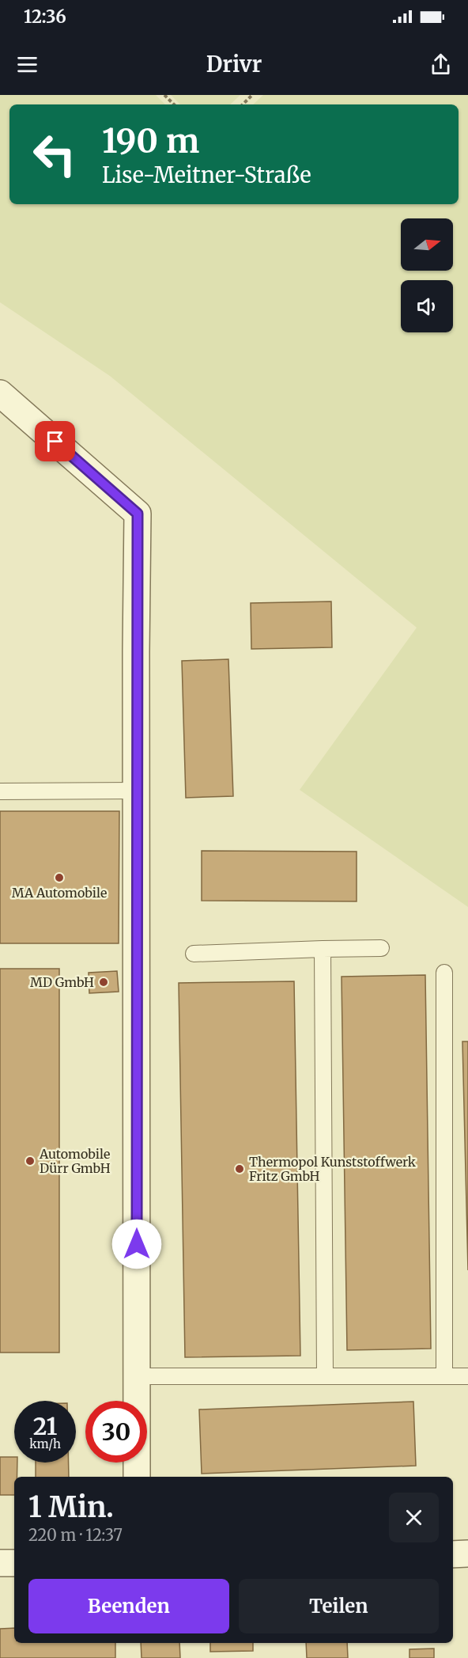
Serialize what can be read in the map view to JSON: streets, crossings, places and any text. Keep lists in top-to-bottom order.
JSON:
{
  "places": [
    "MA Automobile",
    "MD GmbH",
    "Automobile Dürr GmbH",
    "Thermopol Kunststoffwerk Fritz GmbH"
  ],
  "north": "right",
  "page": {
    "status": "12:36",
    "header": "Drivr",
    "turn": ["190 m", "Lise-Meitner-Straße"],
    "speed": "21 km/h",
    "limit": "30",
    "heading": ["1 Min.", "220 m · 12:37"],
    "buttons": ["Beenden", "Teilen"]
  }
}
